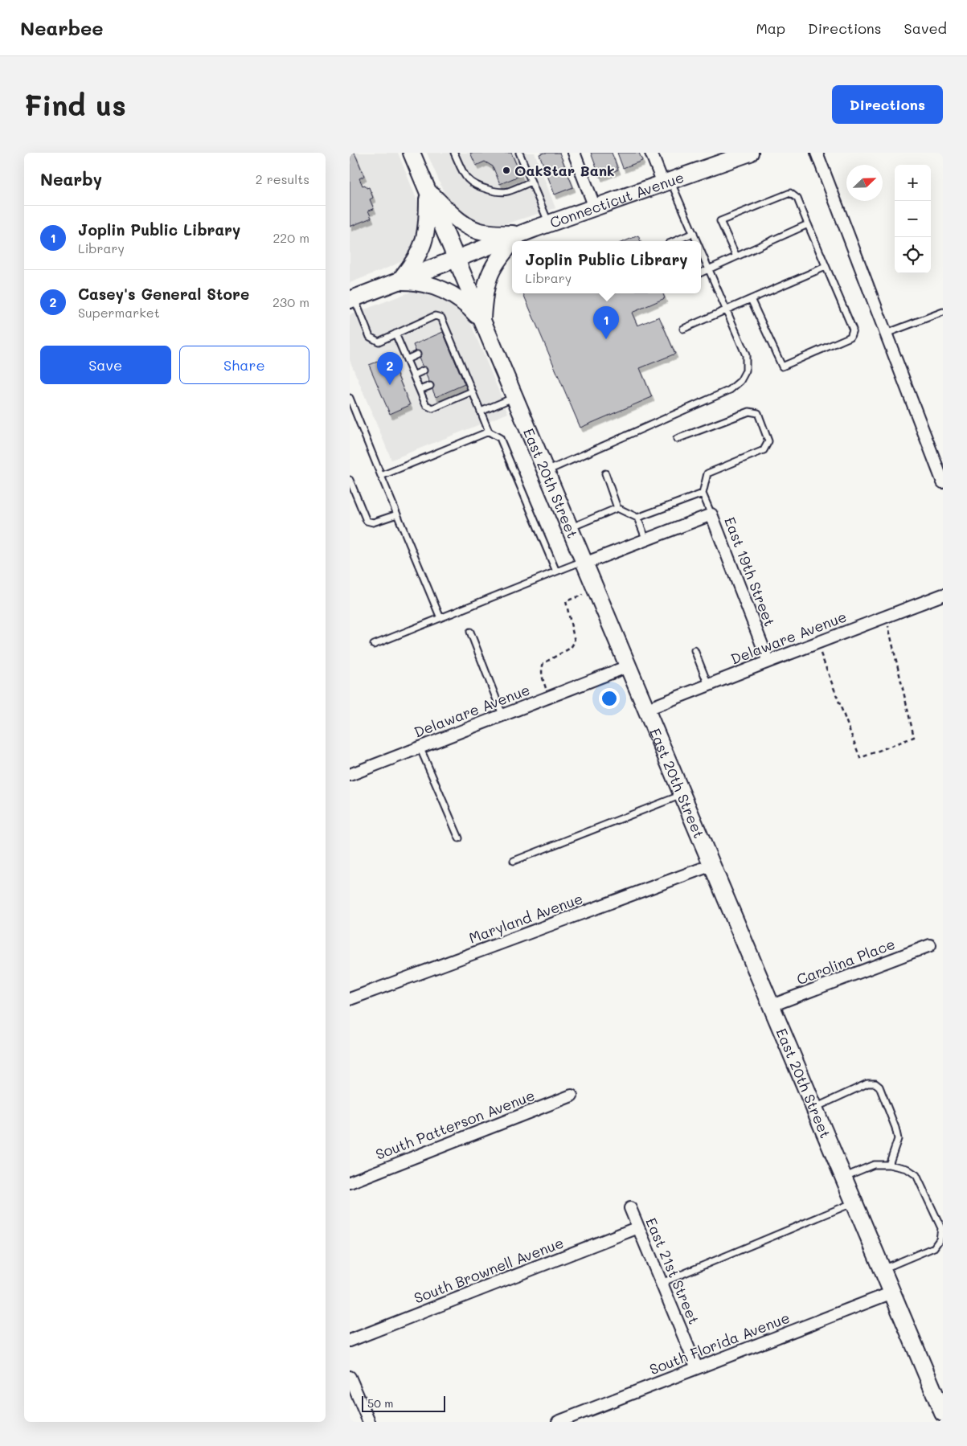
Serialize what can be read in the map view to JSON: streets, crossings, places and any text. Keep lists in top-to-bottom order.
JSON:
{
  "streets": {
    "main road": ["Connecticut Avenue", "East 20th Street"],
    "street": [
      "East 19th Street",
      "Delaware Avenue",
      "Maryland Avenue",
      "Carolina Place",
      "South Patterson Avenue",
      "South Brownell Avenue",
      "East 21st Street",
      "South Florida Avenue"
    ]
  },
  "crossings": [
    ["Connecticut Avenue", "East 20th Street"],
    ["East 20th Street", "Delaware Avenue"],
    ["East 20th Street", "Maryland Avenue"],
    ["East 20th Street", "Carolina Place"],
    ["East 20th Street", "South Florida Avenue"],
    ["East 19th Street", "Delaware Avenue"],
    ["South Brownell Avenue", "East 21st Street"],
    ["East 21st Street", "South Florida Avenue"]
  ],
  "places": ["OakStar Bank"],
  "scale_bar": "50 m",
  "north": "top right",
  "page": {
    "header": "Nearbee",
    "nav": ["Map", "Directions", "Saved"],
    "buttons": [
      "Directions",
      ["Save", "Share"]
    ],
    "title": "Find us",
    "heading": ["Nearby", "2 results"],
    "map_buttons": ["+", "−"],
    "list": [
      {
        "mark": "1",
        "name": "Joplin Public Library",
        "note": "Library",
        "value": "220 m"
      },
      {
        "mark": "2",
        "name": "Casey's General Store",
        "note": "Supermarket",
        "value": "230 m"
      }
    ],
    "popup": ["Joplin Public Library", "Library"],
    "pins": ["1", "2"],
    "scale": "50 m"
  }
}
